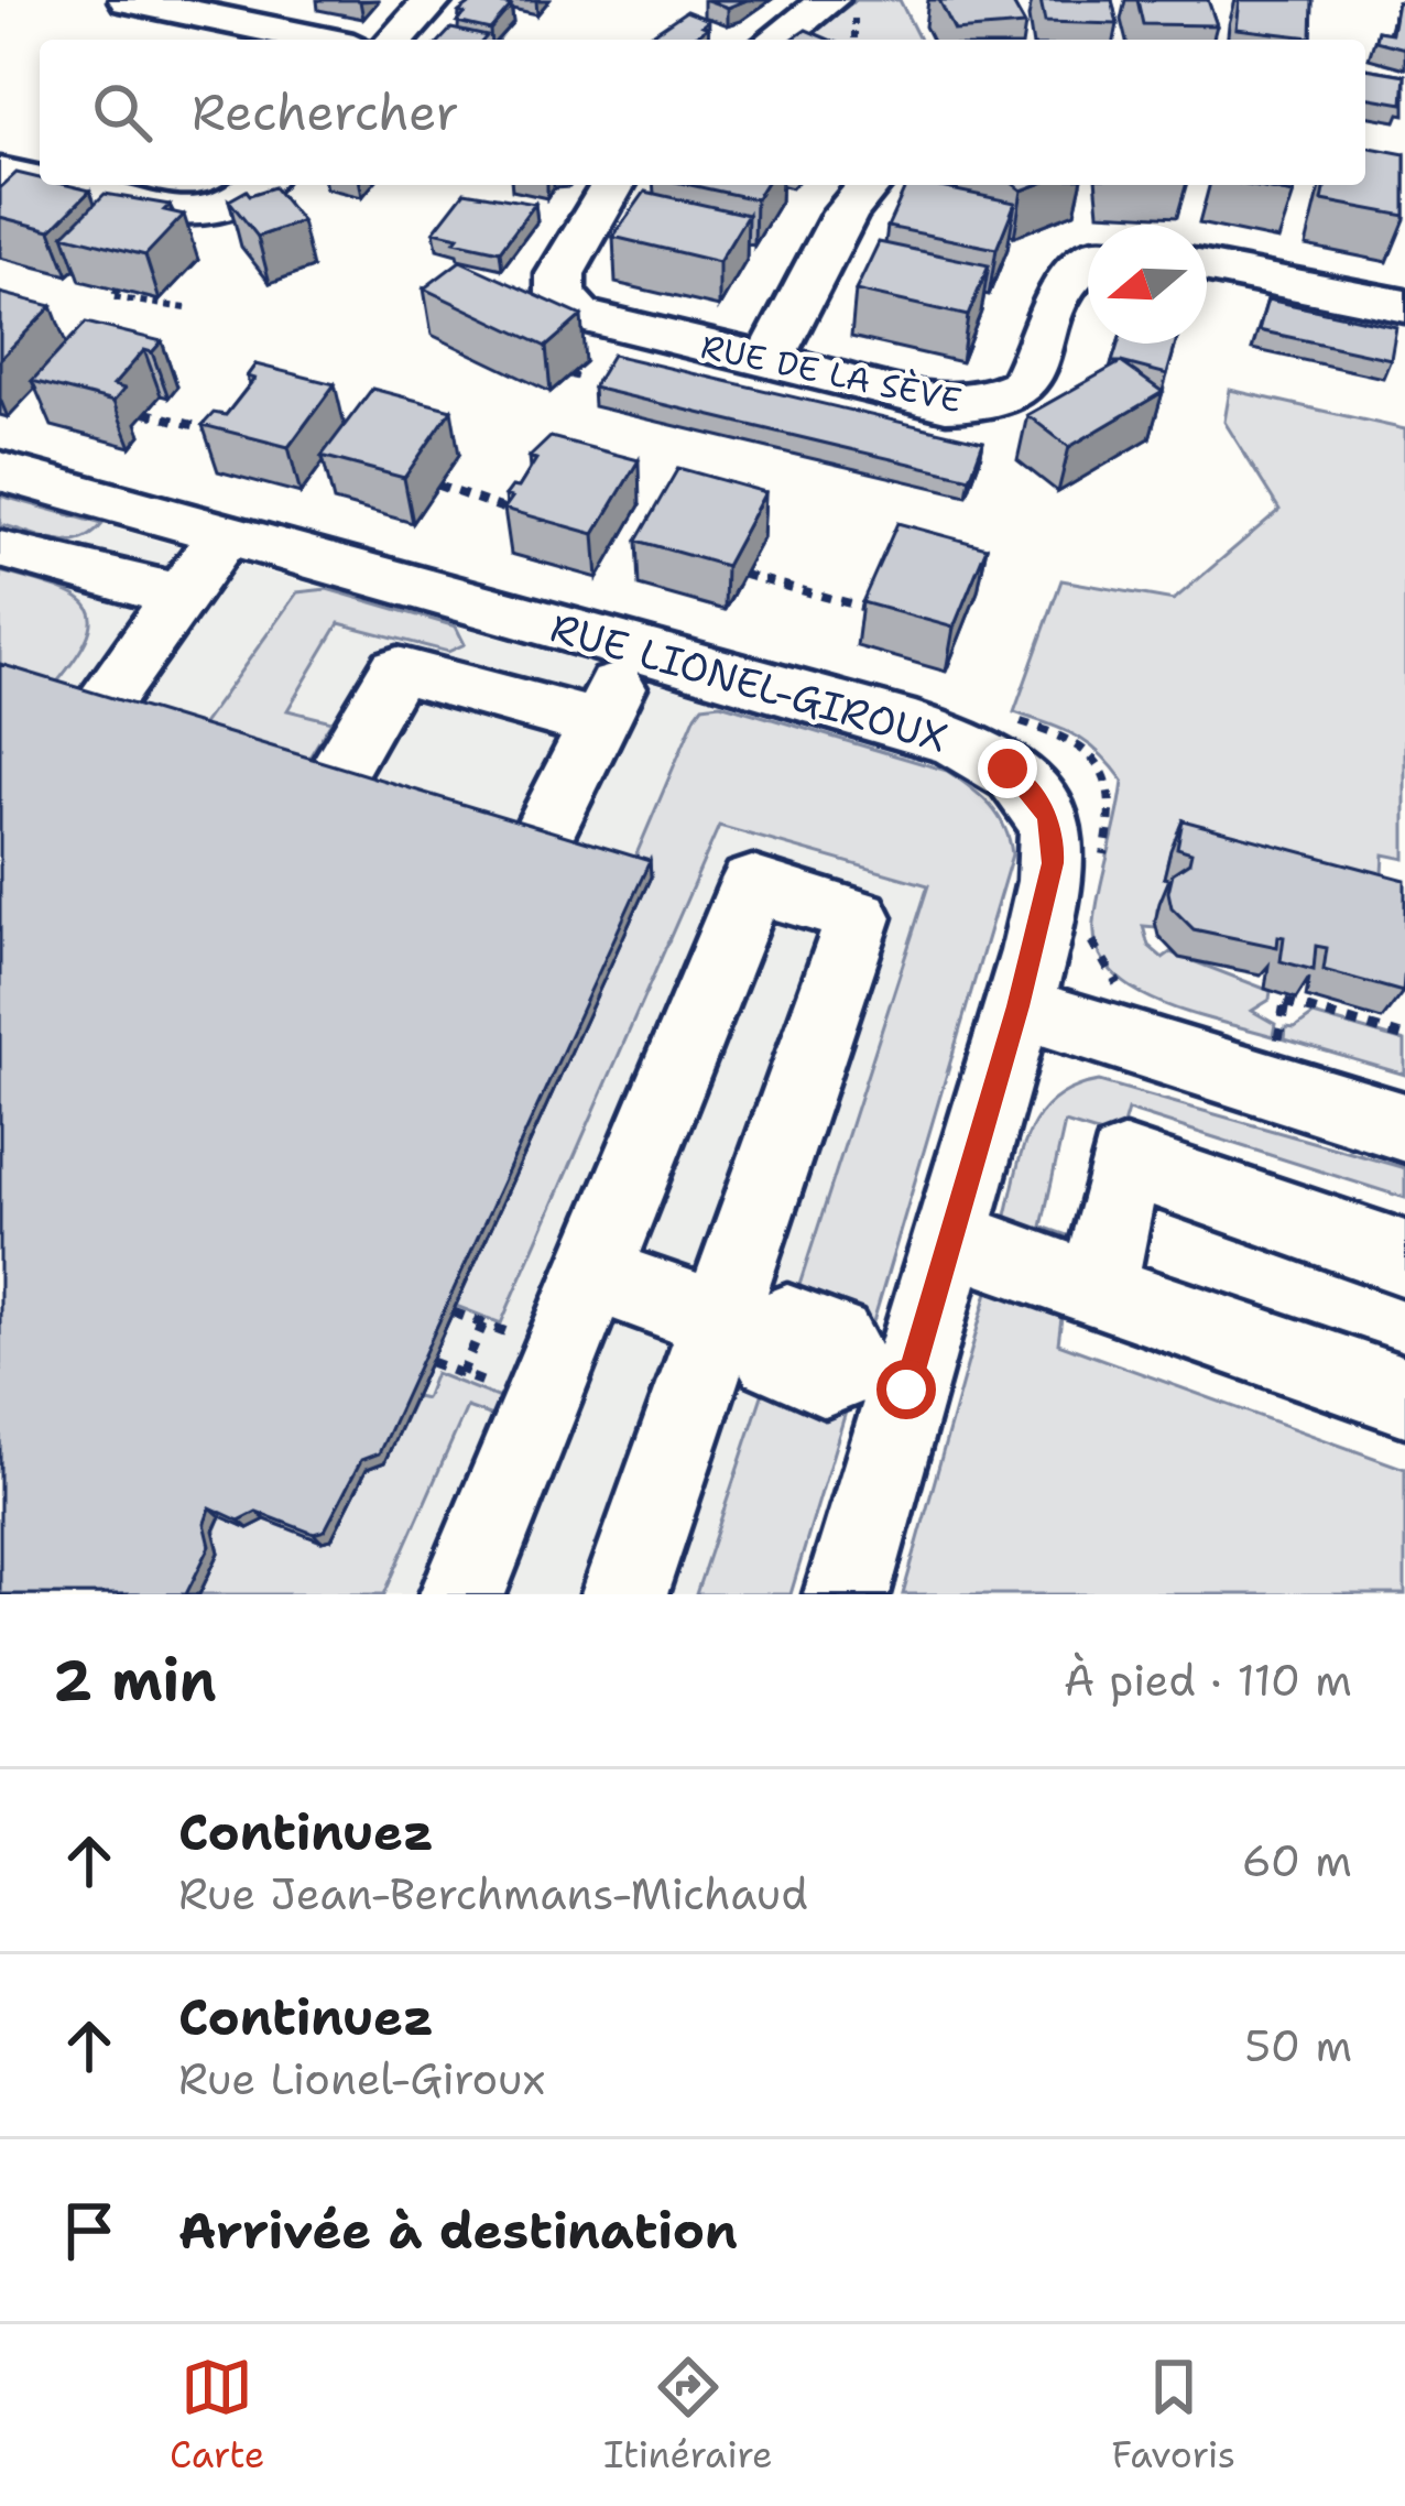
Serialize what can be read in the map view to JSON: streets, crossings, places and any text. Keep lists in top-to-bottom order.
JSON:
{
  "streets": {
    "street": ["RUE DE LA SÈVE", "RUE LIONEL-GIROUX"]
  },
  "north": "left",
  "page": {
    "search": "Rechercher",
    "heading": ["2 min", "À pied · 110 m"],
    "list": [
      ["Continuez", "Rue Jean-Berchmans-Michaud", "60 m"],
      ["Continuez", "Rue Lionel-Giroux", "50 m"],
      "Arrivée à destination"
    ],
    "nav": ["Carte", "Itinéraire", "Favoris"]
  }
}
